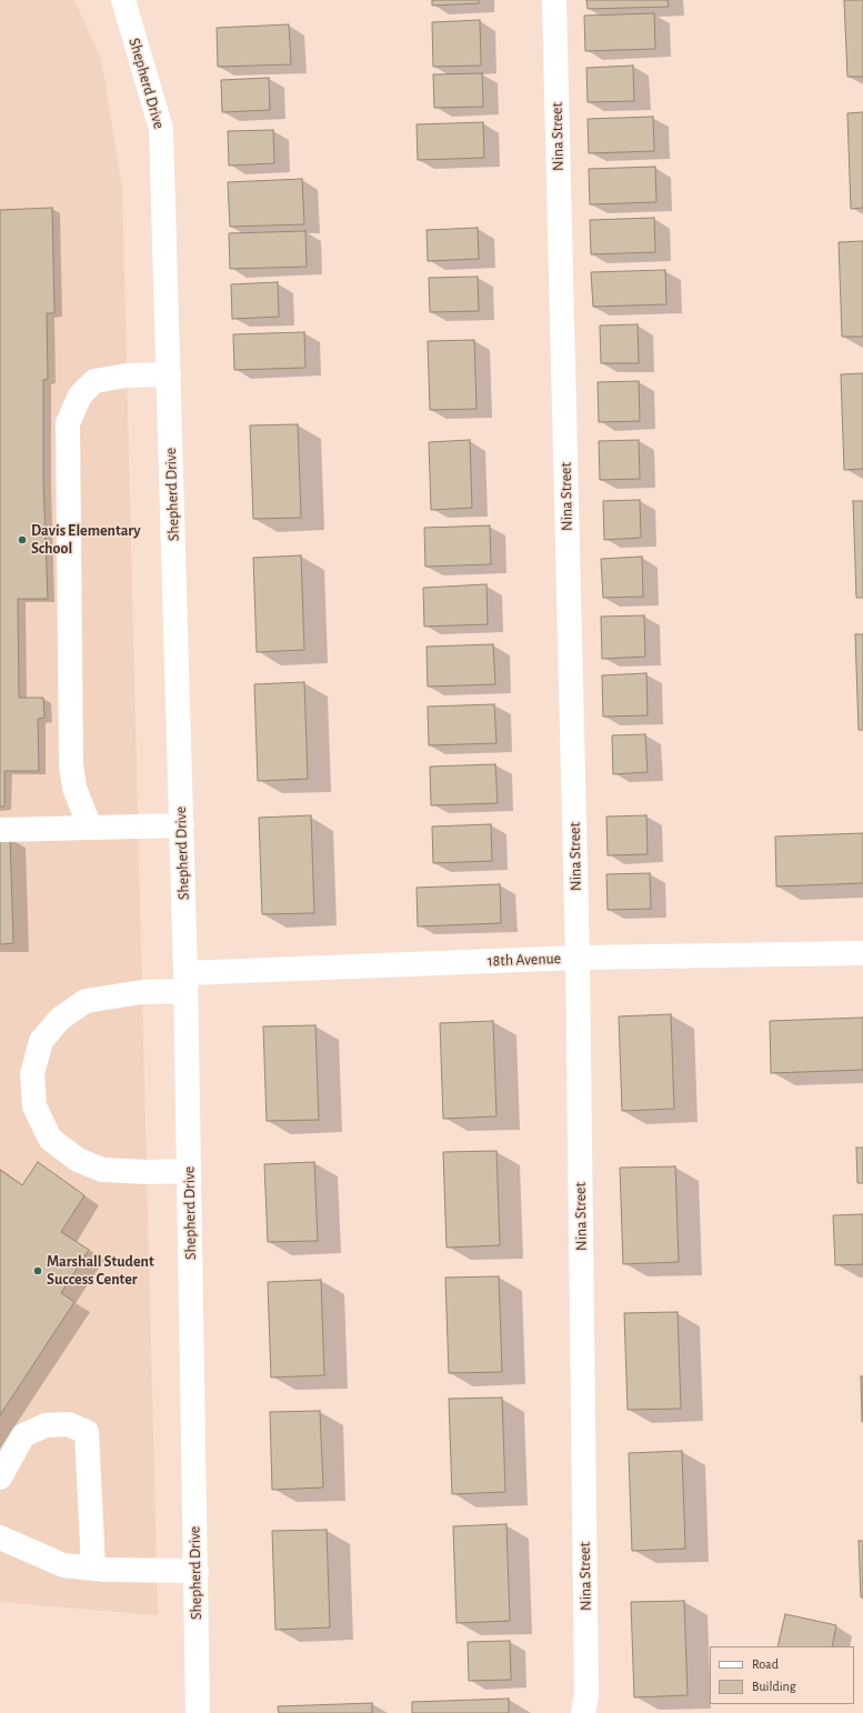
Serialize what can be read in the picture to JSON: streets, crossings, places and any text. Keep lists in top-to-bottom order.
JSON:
{
  "streets": {
    "street": ["Shepherd Drive", "Nina Street", "18th Avenue"]
  },
  "crossings": [
    ["Shepherd Drive", "18th Avenue"],
    ["Nina Street", "18th Avenue"]
  ],
  "places": ["Davis Elementary School", "Marshall Student Success Center"],
  "legend": ["Road", "Building"]
}
